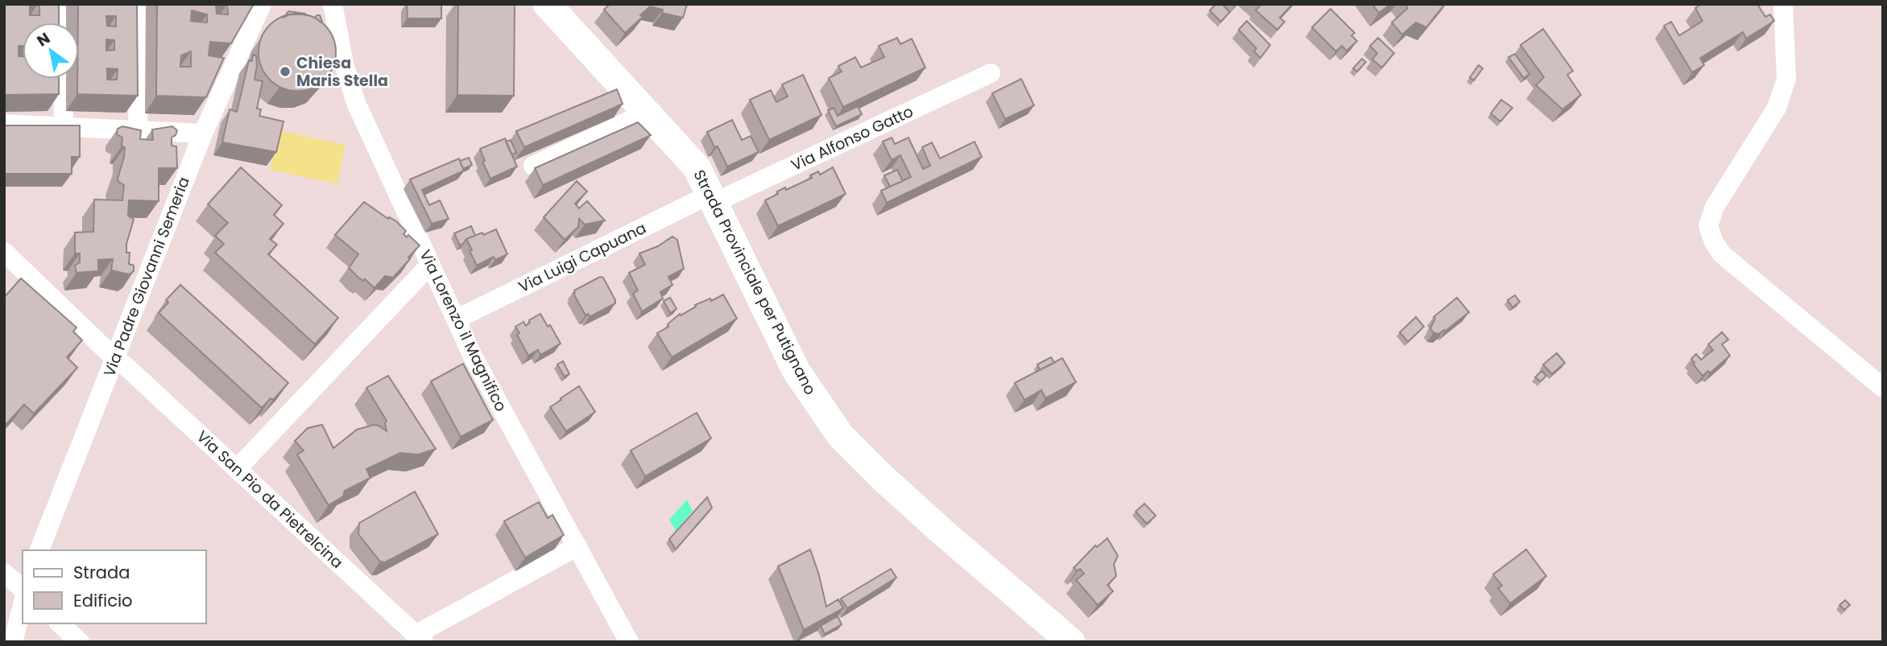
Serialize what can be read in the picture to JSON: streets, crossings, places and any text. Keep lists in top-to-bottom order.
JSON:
{
  "streets": {
    "street": [
      "Via Alfonso Gatto",
      "Via Luigi Capuana",
      "Via Padre Giovanni Semeria",
      "Strada Provinciale per Putignano",
      "Via Lorenzo il Magnifico",
      "Via San Pio da Pietrelcina"
    ]
  },
  "crossings": [
    ["Via Alfonso Gatto", "Via Luigi Capuana"],
    ["Via Alfonso Gatto", "Strada Provinciale per Putignano"],
    ["Via Luigi Capuana", "Strada Provinciale per Putignano"],
    ["Via Luigi Capuana", "Via Lorenzo il Magnifico"],
    ["Via Padre Giovanni Semeria", "Via San Pio da Pietrelcina"]
  ],
  "places": ["Chiesa Maris Stella"],
  "legend": ["Strada", "Edificio"],
  "north": "top left"
}
